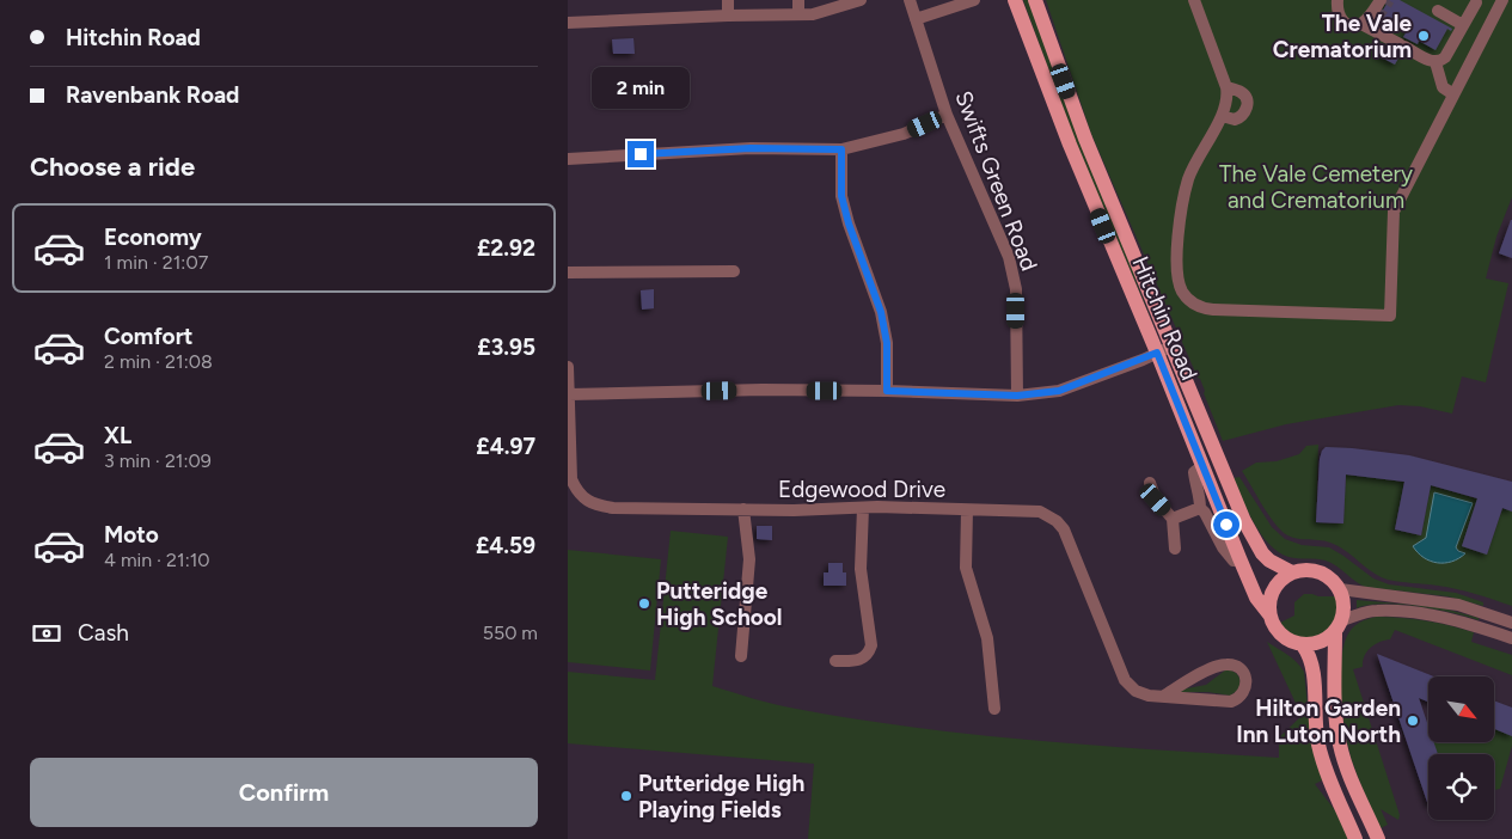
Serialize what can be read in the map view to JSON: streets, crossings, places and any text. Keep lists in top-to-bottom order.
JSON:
{
  "streets": {
    "main road": ["Hitchin Road"],
    "street": ["Swifts Green Road", "Edgewood Drive"]
  },
  "parks": ["The Vale Cemetery and Crematorium"],
  "places": [
    "The Vale Crematorium",
    "Putteridge High School",
    "Hilton Garden Inn Luton North",
    "Putteridge High Playing Fields"
  ],
  "north": "bottom right",
  "page": {
    "banner": ["Hitchin Road", "Ravenbank Road"],
    "bubble": "2 min",
    "heading": "Choose a ride",
    "list": [
      {
        "name": "Economy",
        "note": "1 min · 21:07",
        "value": "£2.92"
      },
      {
        "name": "Comfort",
        "note": "2 min · 21:08",
        "value": "£3.95"
      },
      {
        "name": "XL",
        "note": "3 min · 21:09",
        "value": "£4.97"
      },
      {
        "name": "Moto",
        "note": "4 min · 21:10",
        "value": "£4.59"
      }
    ],
    "pay": ["Cash", "550 m"],
    "buttons": "Confirm"
  }
}
